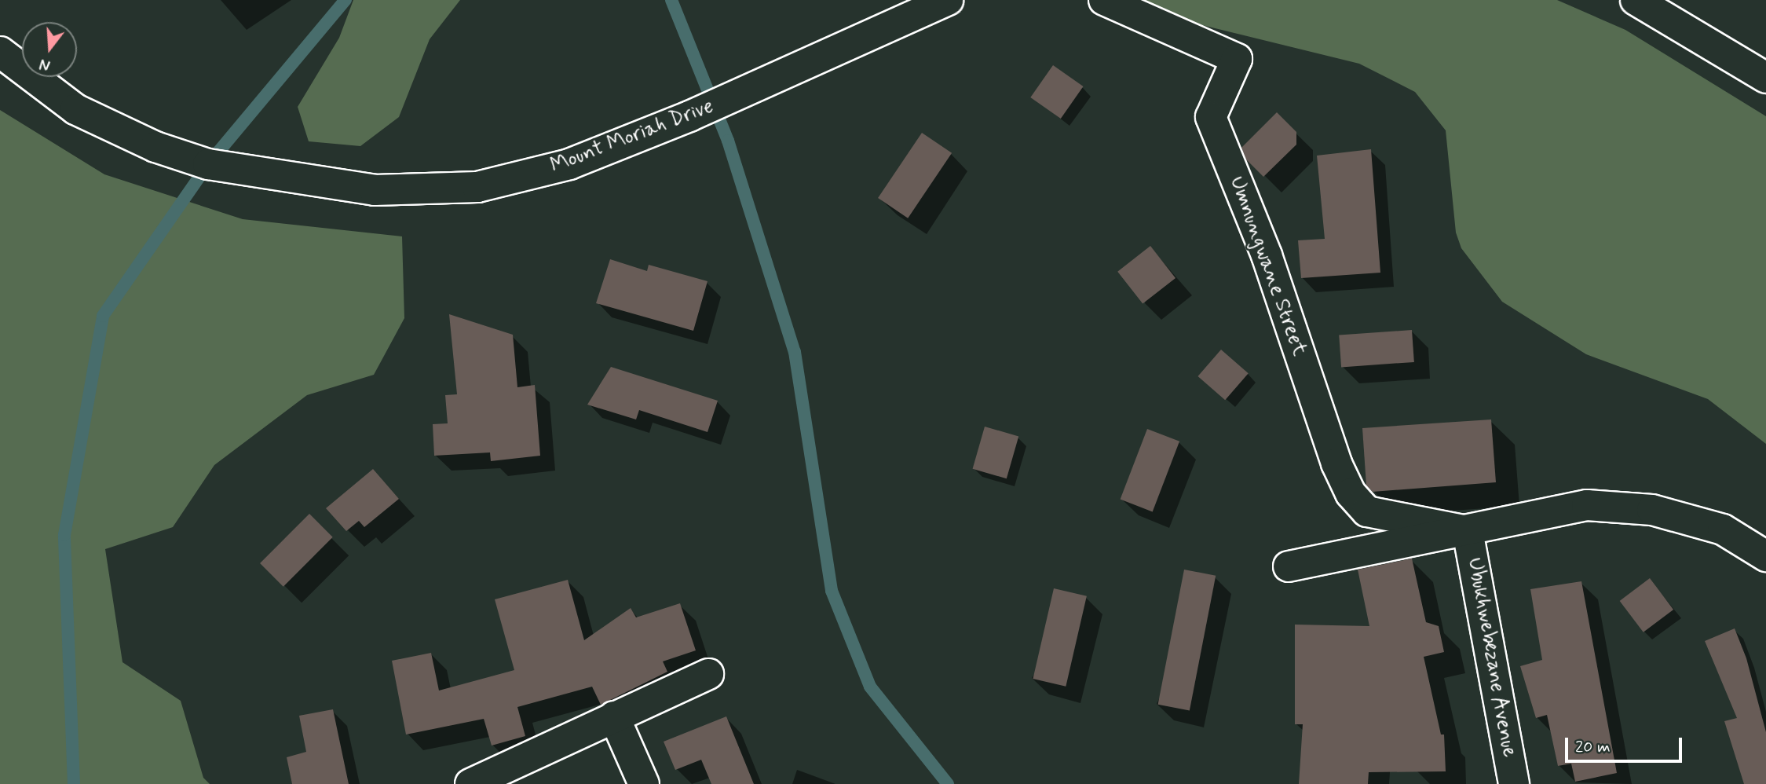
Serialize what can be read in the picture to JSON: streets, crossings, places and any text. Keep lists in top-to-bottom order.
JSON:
{
  "streets": {
    "street": ["Mount Moriah Drive", "Umnungwane Street", "Ubukhwebezane Avenue"]
  },
  "crossings": [
    ["Umnungwane Street", "Ubukhwebezane Avenue"]
  ],
  "scale_bar": "20 m",
  "north": "bottom"
}
